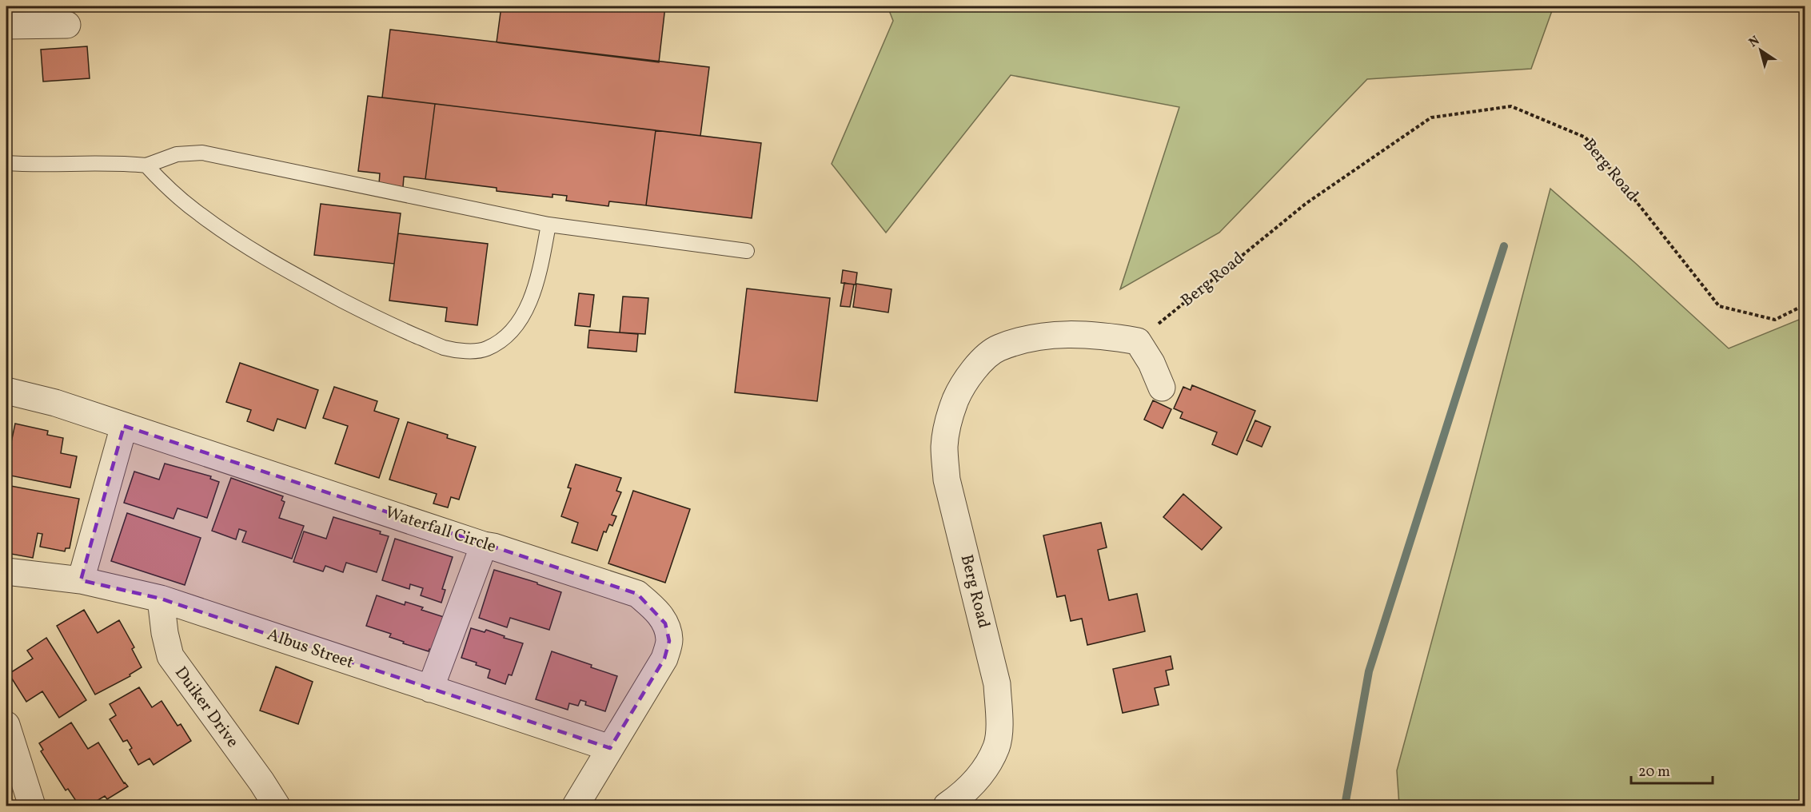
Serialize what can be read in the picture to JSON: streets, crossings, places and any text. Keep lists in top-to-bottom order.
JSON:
{
  "streets": {
    "street": [
      "Berg Road",
      "Waterfall Circle",
      "Albus Street",
      "Duiker Drive"
    ]
  },
  "crossings": [
    ["Waterfall Circle", "Albus Street"],
    ["Albus Street", "Duiker Drive"]
  ],
  "scale_bar": "20 m",
  "north": "top left"
}
